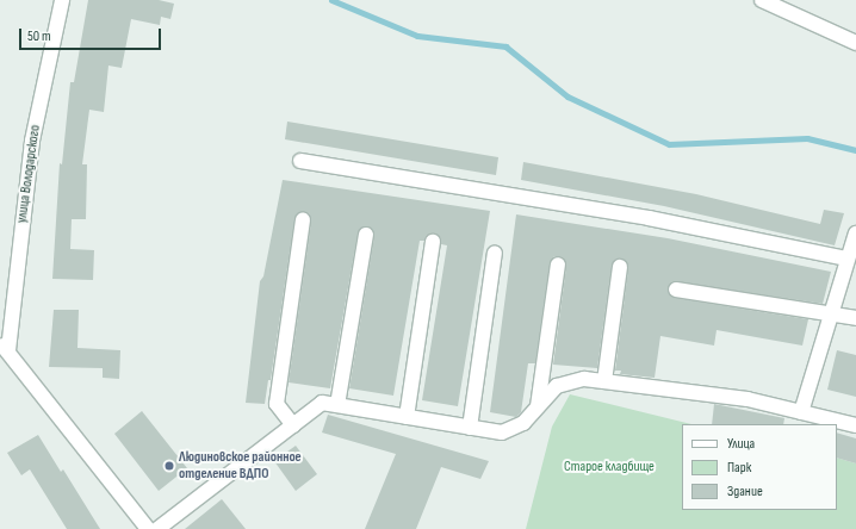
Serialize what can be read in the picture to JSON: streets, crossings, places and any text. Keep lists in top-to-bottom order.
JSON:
{
  "streets": {
    "street": ["улица Володарского"]
  },
  "parks": ["Старое кладбище"],
  "places": ["Людиновское районное отделение ВДПО"],
  "legend": ["Улица", "Парк", "Здание"],
  "scale_bar": "50 m"
}
